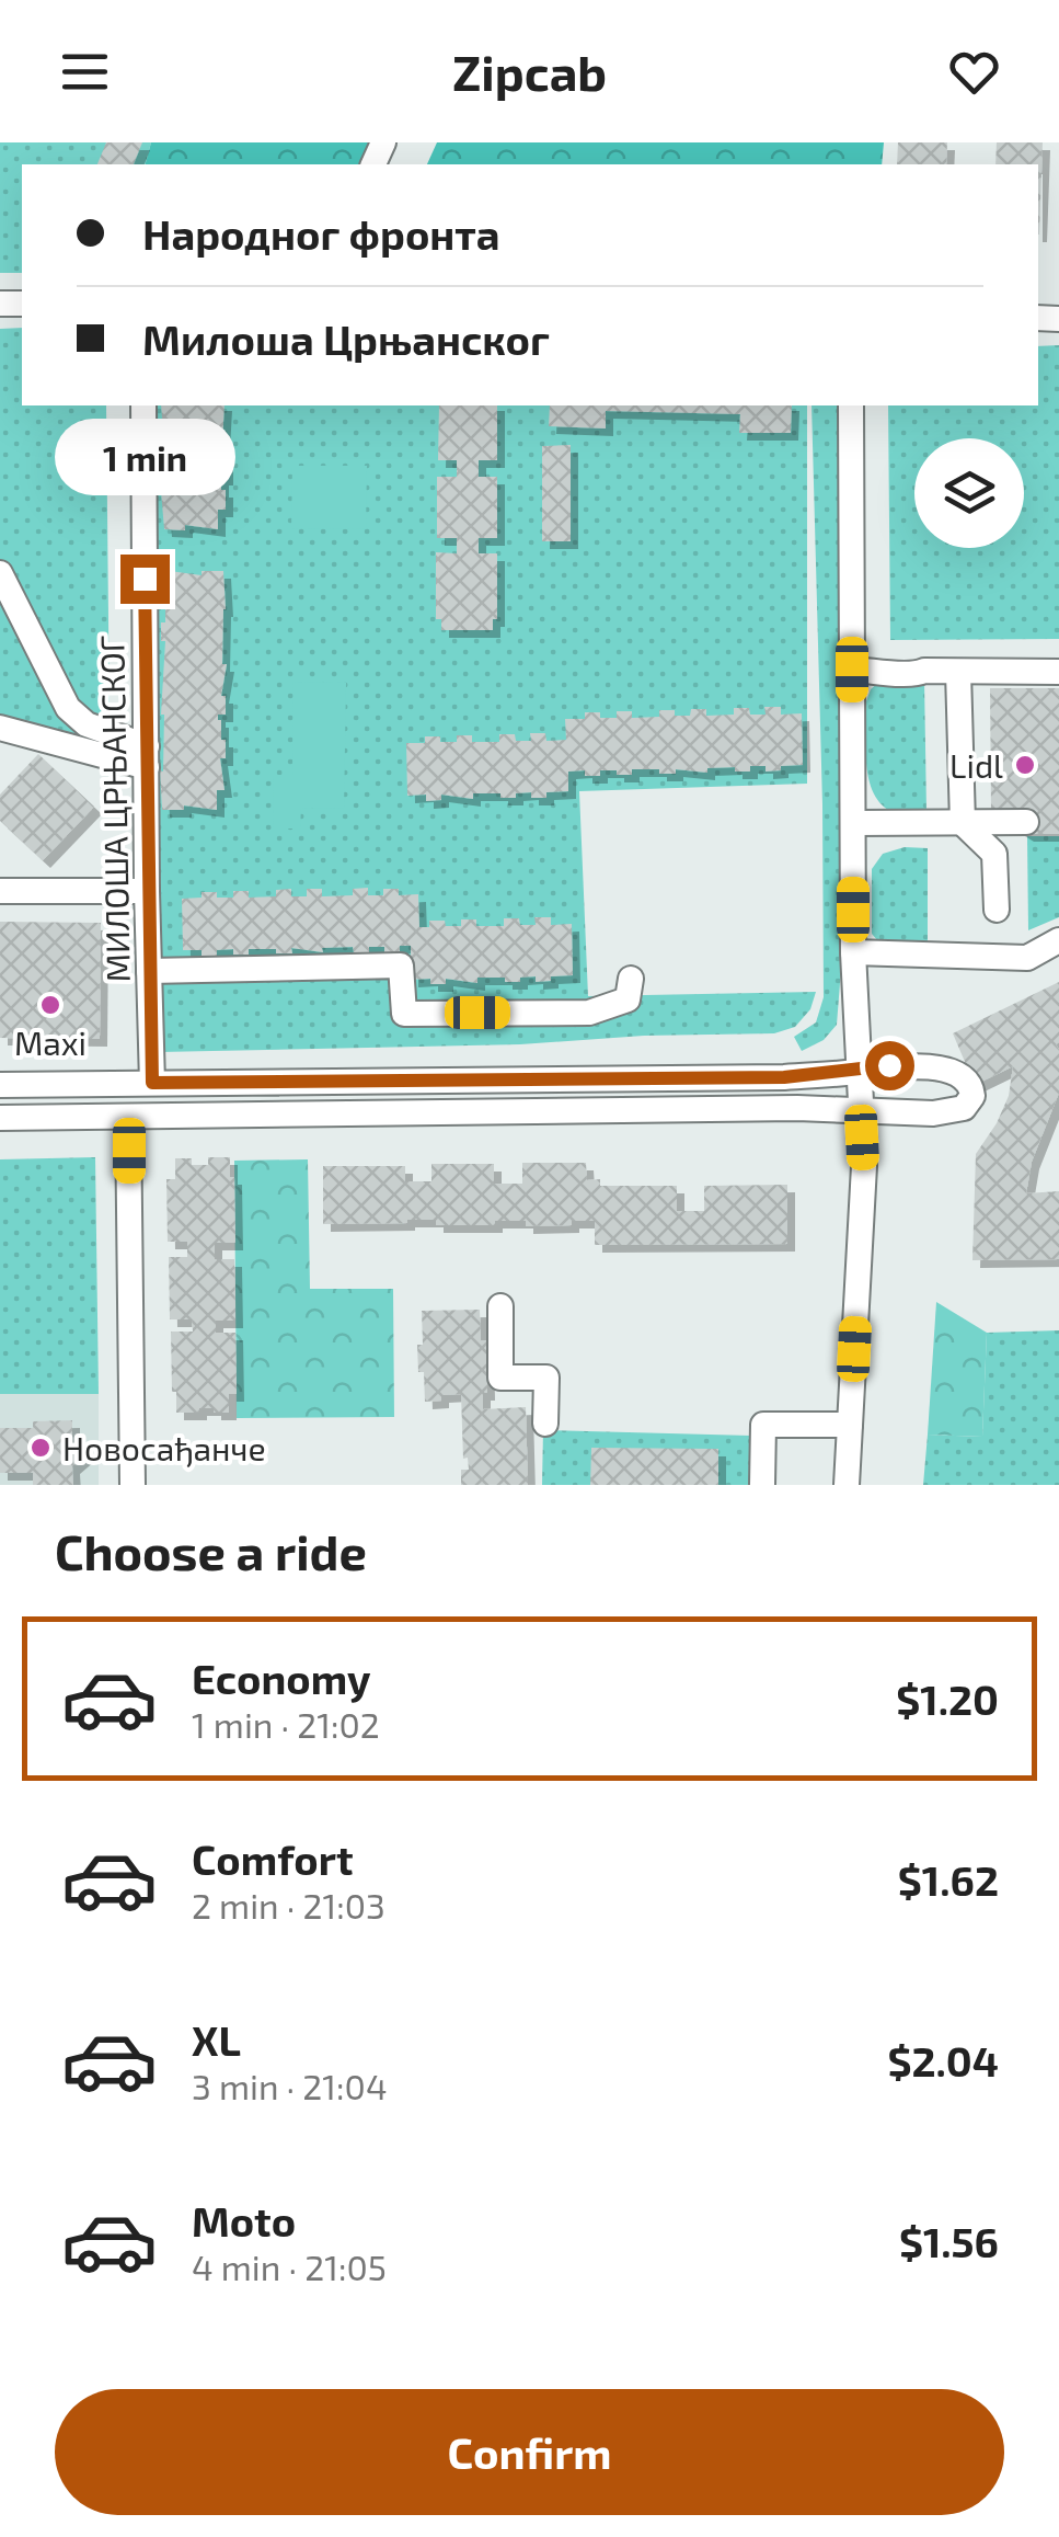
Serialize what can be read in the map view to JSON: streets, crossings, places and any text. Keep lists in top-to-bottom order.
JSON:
{
  "streets": {
    "street": ["МИЛОША ЦРЊАНСКОГ"]
  },
  "places": ["Lidl", "Maxi", "Новосађанче"],
  "page": {
    "header": "Zipcab",
    "banner": ["Народног фронта", "Милоша Црњанског"],
    "bubble": "1 min",
    "heading": "Choose a ride",
    "list": [
      {
        "name": "Economy",
        "note": "1 min · 21:02",
        "value": "$1.20"
      },
      {
        "name": "Comfort",
        "note": "2 min · 21:03",
        "value": "$1.62"
      },
      {
        "name": "XL",
        "note": "3 min · 21:04",
        "value": "$2.04"
      },
      {
        "name": "Moto",
        "note": "4 min · 21:05",
        "value": "$1.56"
      }
    ],
    "buttons": "Confirm"
  }
}
